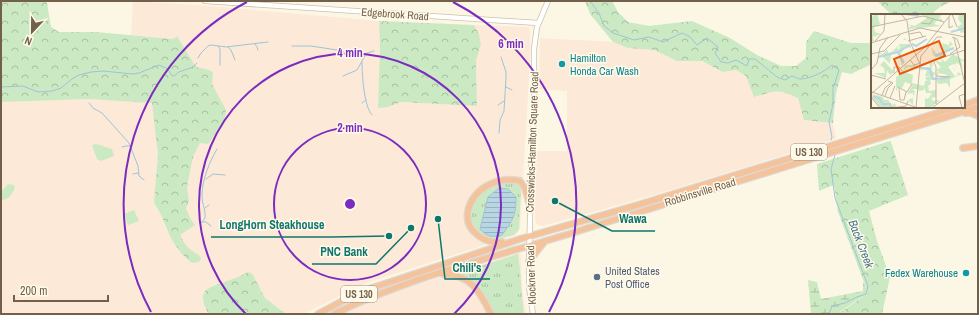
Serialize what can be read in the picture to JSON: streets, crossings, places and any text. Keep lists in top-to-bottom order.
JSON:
{
  "streets": {
    "highway": ["US 130", "Robbinsville Road"],
    "street": ["Edgebrook Road", "Crosswicks-Hamilton Square Road", "Klockner Road"]
  },
  "crossings": [
    ["Edgebrook Road", "Crosswicks-Hamilton Square Road"],
    ["Crosswicks-Hamilton Square Road", "Robbinsville Road"],
    ["Crosswicks-Hamilton Square Road", "Klockner Road"],
    ["Robbinsville Road", "Klockner Road"]
  ],
  "water": ["Back Creek"],
  "places": [
    "Hamilton Honda Car Wash",
    "Wawa",
    "Chili's",
    "PNC Bank",
    "LongHorn Steakhouse",
    "Fedex Warehouse",
    "United States Post Office"
  ],
  "scale_bar": "200 m",
  "north": "bottom",
  "rings": ["6 min", "4 min", "2 min"]
}
